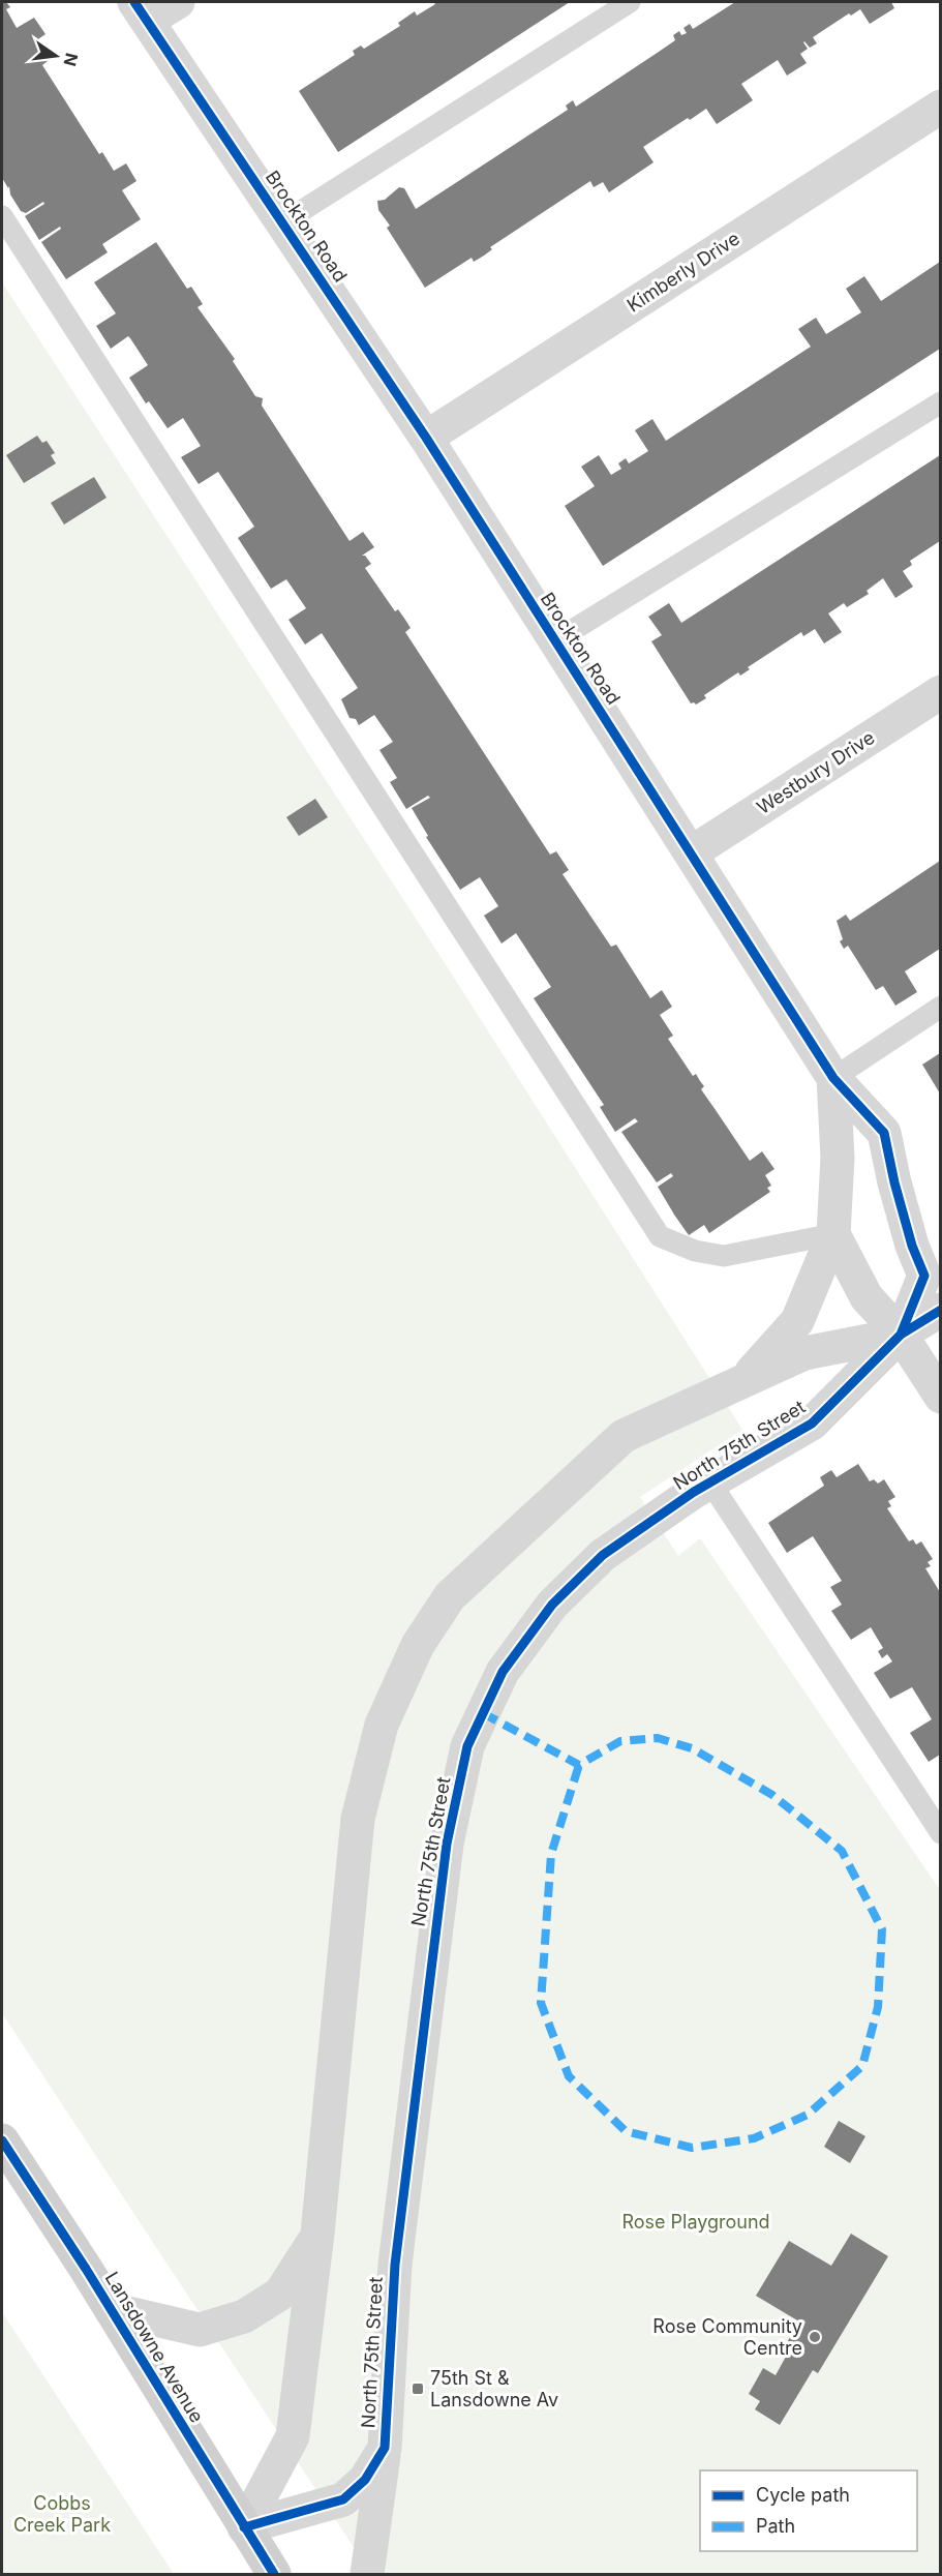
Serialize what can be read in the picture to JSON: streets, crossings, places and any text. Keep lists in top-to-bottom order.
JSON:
{
  "streets": {
    "main road": ["Lansdowne Avenue"],
    "street": [
      "Brockton Road",
      "Kimberly Drive",
      "Westbury Drive",
      "North 75th Street"
    ]
  },
  "crossings": [
    ["Brockton Road", "Kimberly Drive"],
    ["Brockton Road", "Westbury Drive"],
    ["Brockton Road", "North 75th Street"],
    ["North 75th Street", "Lansdowne Avenue"]
  ],
  "parks": ["Rose Playground", "Cobbs Creek Park"],
  "places": {
    "other": ["Rose Community Centre"],
    "transit": ["75th St & Lansdowne Av"]
  },
  "legend": ["Cycle path", "Path"],
  "north": "right"
}
